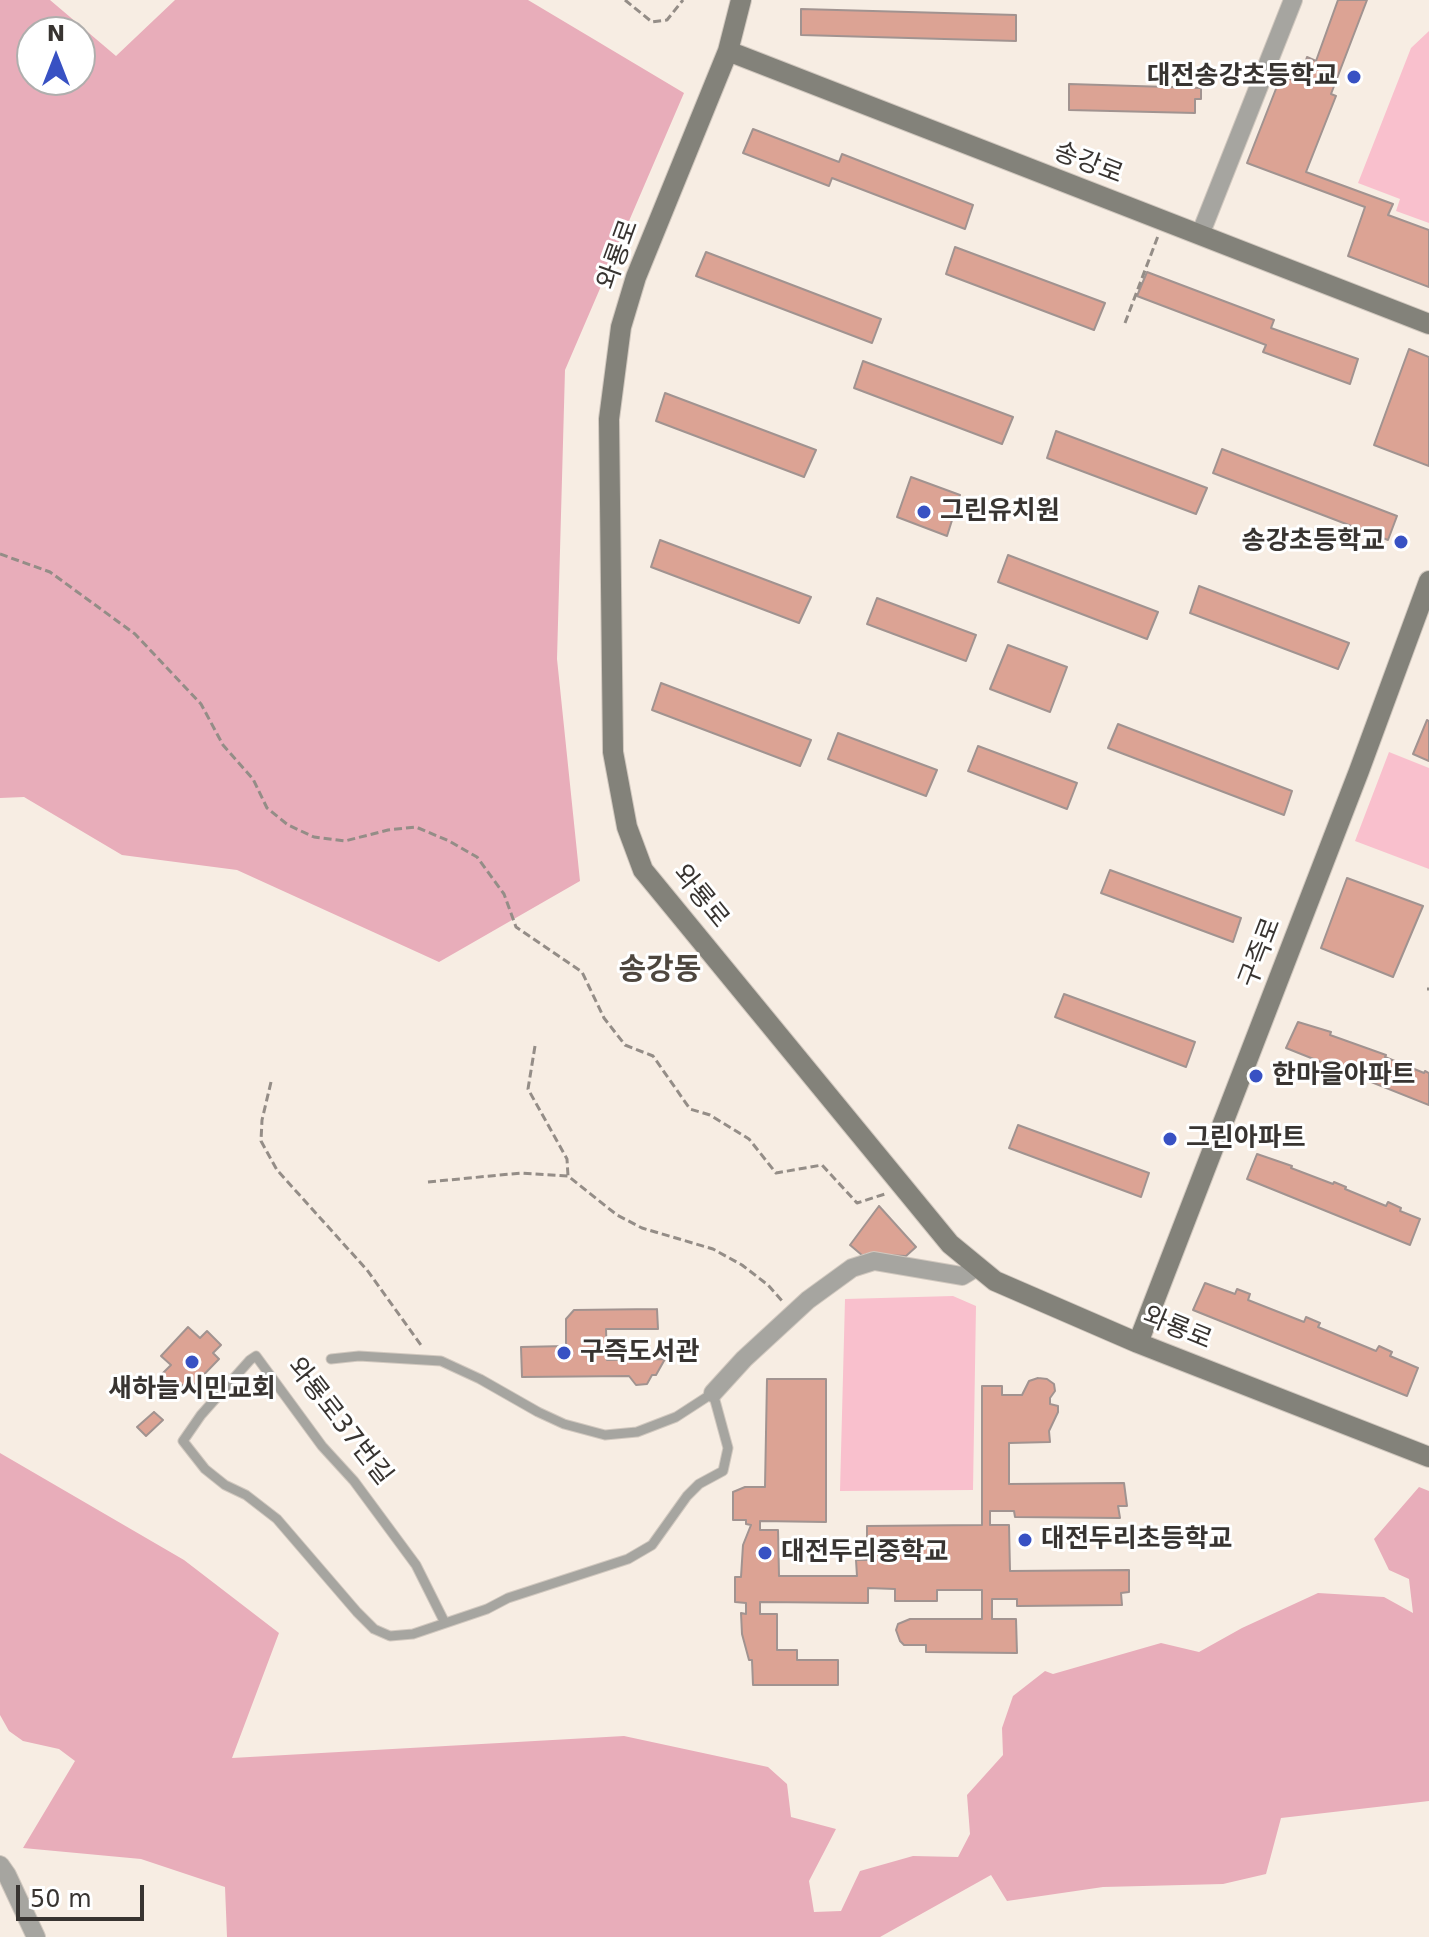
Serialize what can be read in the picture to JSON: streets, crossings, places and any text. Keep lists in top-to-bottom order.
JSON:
{
  "streets": {
    "main road": ["송강로", "와룡로", "구즉로"],
    "lane": ["와룡로37번길"]
  },
  "crossings": [
    ["송강로", "와룡로"],
    ["와룡로", "구즉로"]
  ],
  "districts": ["송강동"],
  "places": [
    "대전송강초등학교",
    "그린유치원",
    "송강초등학교",
    "한마을아파트",
    "그린아파트",
    "구즉도서관",
    "새하늘시민교회",
    "대전두리초등학교",
    "대전두리중학교"
  ],
  "scale_bar": "50 m",
  "north": "top"
}
